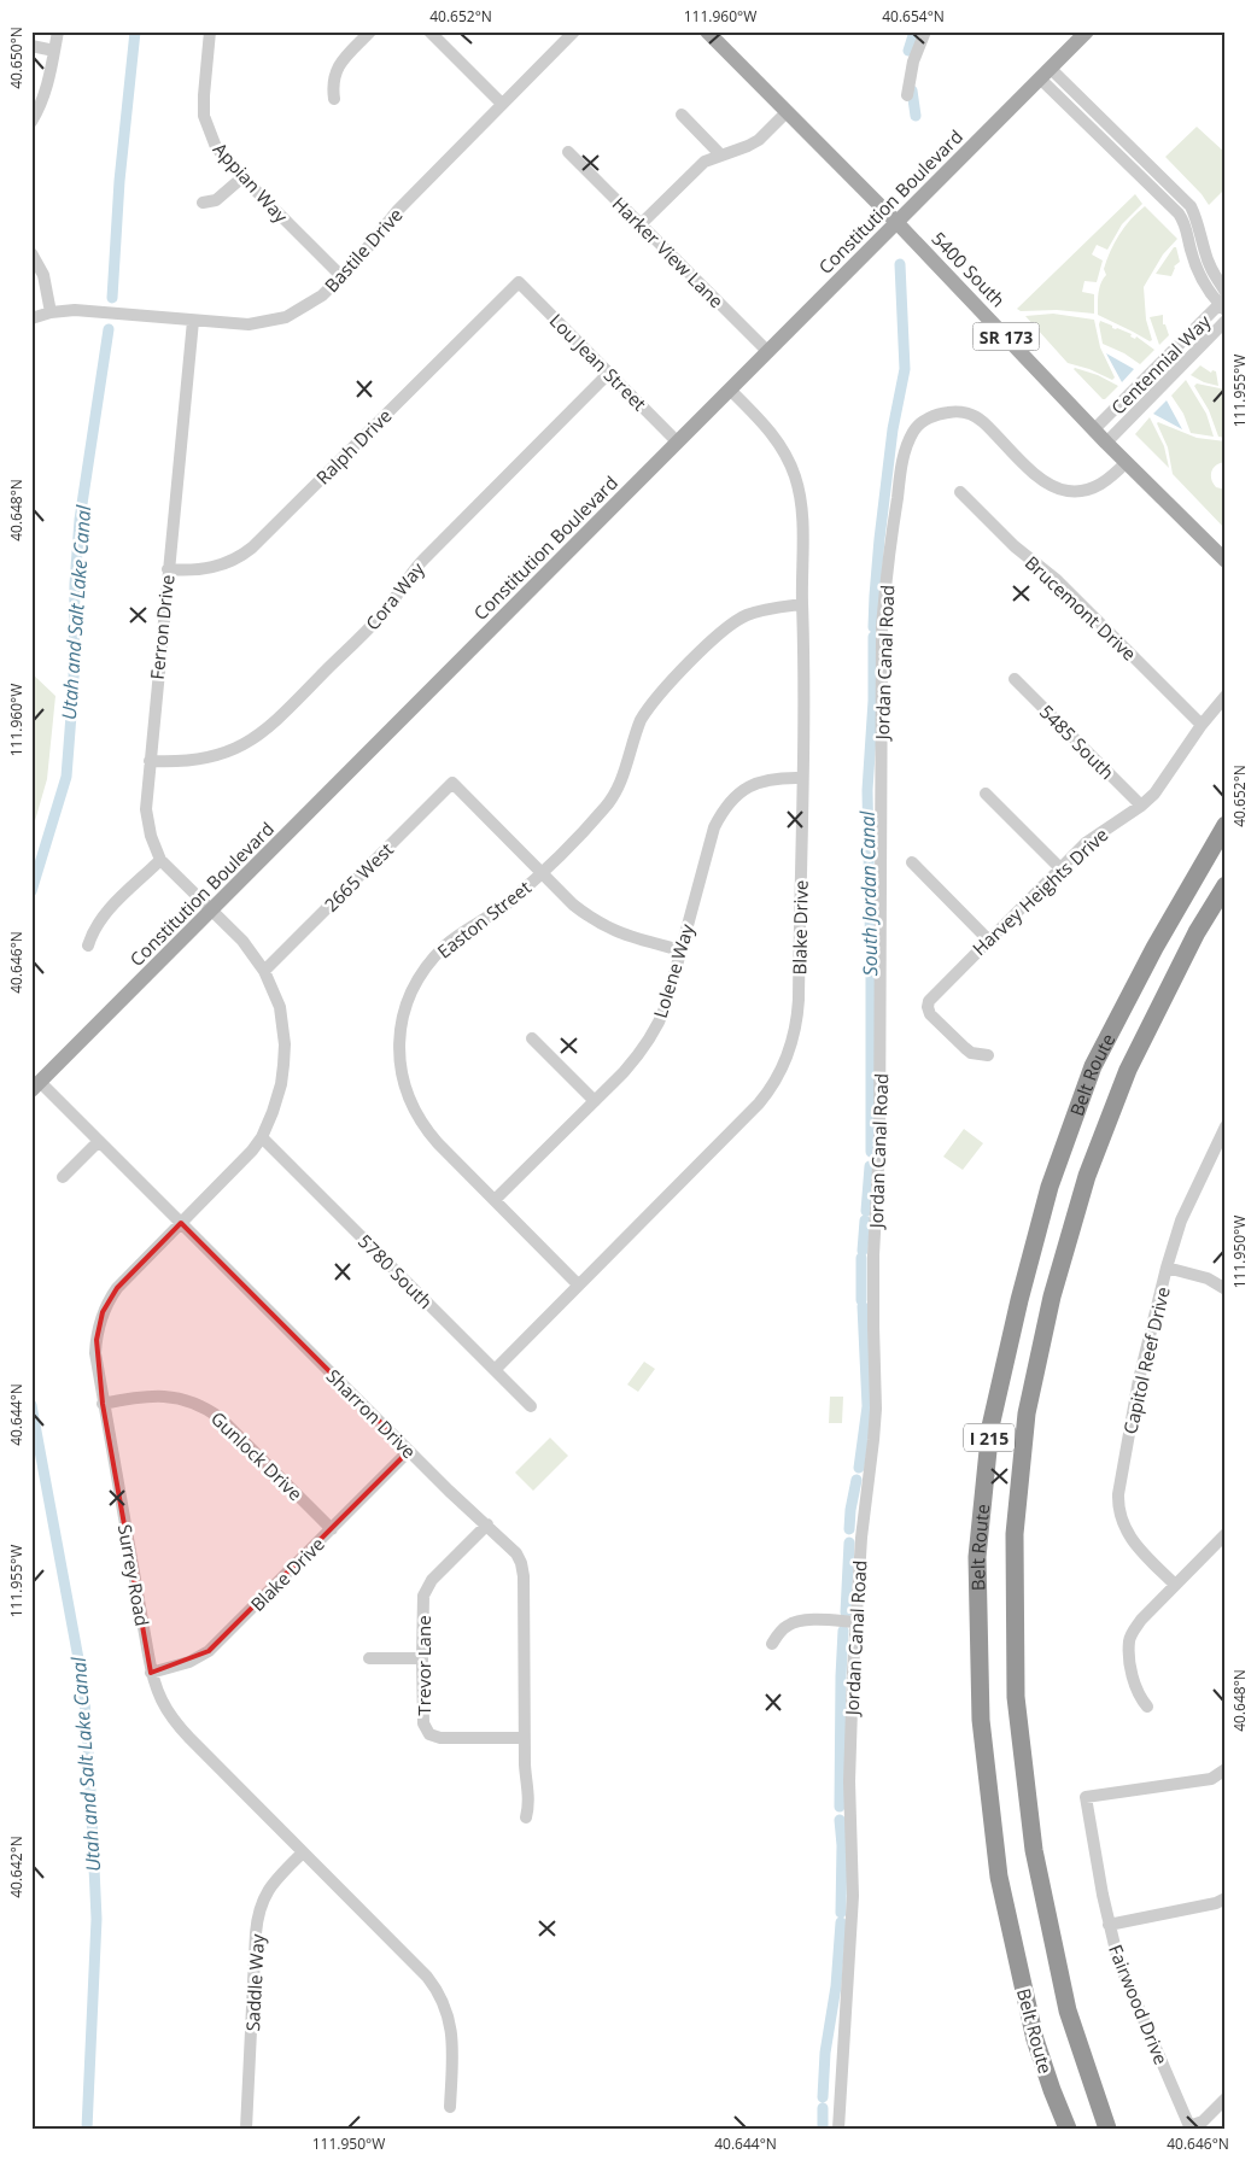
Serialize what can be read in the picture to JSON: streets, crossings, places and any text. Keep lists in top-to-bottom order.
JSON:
{
  "streets": {
    "highway": ["Belt Route", "I 215"],
    "main road": ["Constitution Boulevard", "5400 South", "SR 173"],
    "street": [
      "Appian Way",
      "Bastile Drive",
      "Harker View Lane",
      "Lou Jean Street",
      "Centennial Way",
      "Ralph Drive",
      "Cora Way",
      "Brucemont Drive",
      "Ferron Drive",
      "Jordan Canal Road",
      "5485 South",
      "2665 West",
      "Harvey Heights Drive",
      "Easton Street",
      "Blake Drive",
      "Lolene Way",
      "5780 South",
      "Capitol Reef Drive",
      "Sharron Drive",
      "Gunlock Drive",
      "Surrey Road",
      "Trevor Lane",
      "Saddle Way",
      "Fairwood Drive"
    ]
  },
  "crossings": [
    ["Appian Way", "Bastile Drive"],
    ["Constitution Boulevard", "Harker View Lane"],
    ["Constitution Boulevard", "5400 South"],
    ["Constitution Boulevard", "Lou Jean Street"],
    ["Constitution Boulevard", "Ferron Drive"],
    ["Constitution Boulevard", "Blake Drive"],
    ["Constitution Boulevard", "Sharron Drive"],
    ["Constitution Boulevard", "Surrey Road"],
    ["Bastile Drive", "Ferron Drive"],
    ["5400 South", "Centennial Way"],
    ["5400 South", "Jordan Canal Road"],
    ["Lou Jean Street", "Ralph Drive"],
    ["Lou Jean Street", "Cora Way"],
    ["Ralph Drive", "Ferron Drive"],
    ["Cora Way", "Ferron Drive"],
    ["Brucemont Drive", "Harvey Heights Drive"],
    ["Ferron Drive", "Surrey Road"],
    ["5485 South", "Harvey Heights Drive"],
    ["2665 West", "Easton Street"],
    ["2665 West", "Surrey Road"],
    ["Easton Street", "Blake Drive"],
    ["Easton Street", "Lolene Way"],
    ["Blake Drive", "Lolene Way"],
    ["Blake Drive", "5780 South"],
    ["Blake Drive", "Sharron Drive"],
    ["Blake Drive", "Gunlock Drive"],
    ["Blake Drive", "Surrey Road"],
    ["5780 South", "Surrey Road"],
    ["Sharron Drive", "Surrey Road"],
    ["Sharron Drive", "Trevor Lane"],
    ["Gunlock Drive", "Surrey Road"],
    ["Surrey Road", "Saddle Way"]
  ],
  "water": ["Utah and Salt Lake Canal", "South Jordan Canal"],
  "coordinates": [
    "40.652°N",
    "111.960°W",
    "40.654°N",
    "40.650°N",
    "111.955°W",
    "40.648°N",
    "40.646°N",
    "111.950°W",
    "40.644°N",
    "40.642°N"
  ]
}
